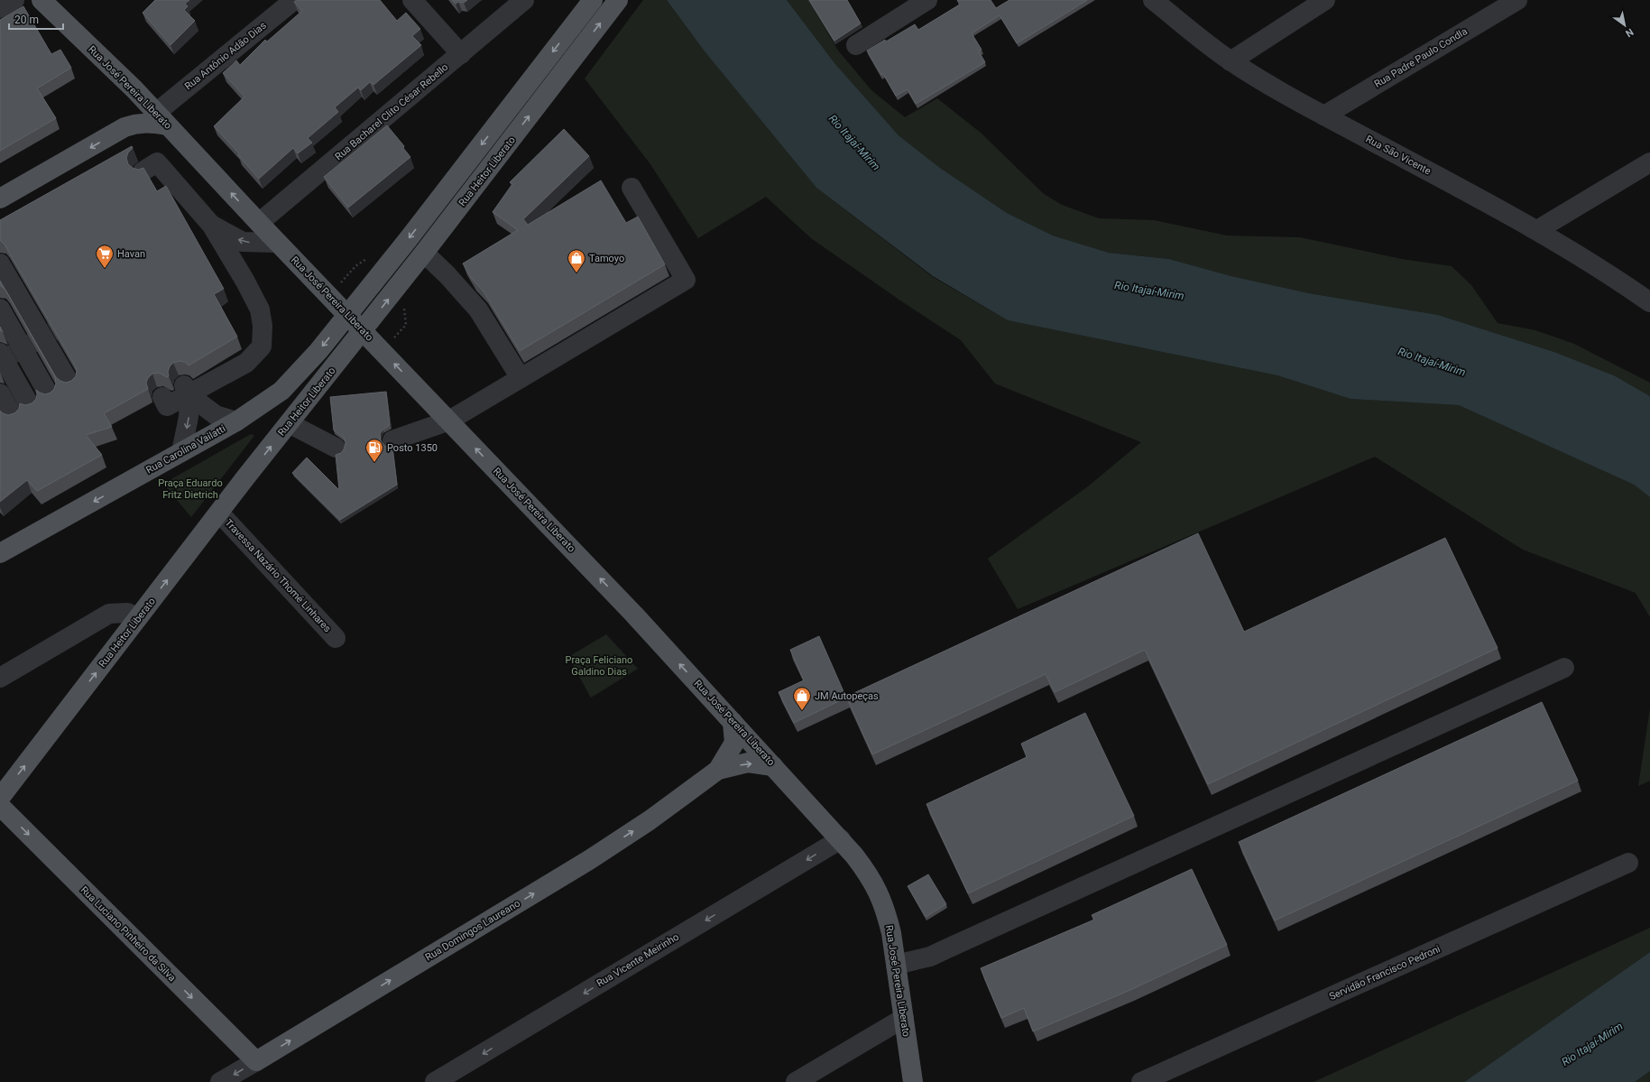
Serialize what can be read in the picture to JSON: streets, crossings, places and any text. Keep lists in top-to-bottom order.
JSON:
{
  "streets": {
    "main road": [
      "Rua José Pereira Liberato",
      "Rua Heitor Liberato",
      "Rua Carolina Vailatti",
      "Rua Domingos Laureano",
      "Rua Luciano Pinheiro da Silva"
    ],
    "street": [
      "Rua Antônio Adão Dias",
      "Rua Padre Paulo Condla",
      "Rua Bacharel Clito César Rebello",
      "Rua São Vicente",
      "Travessa Nazário Thomé Linhares",
      "Rua Vicente Meirinho",
      "Servidão Francisco Pedroni"
    ]
  },
  "crossings": [
    ["Rua Antônio Adão Dias", "Rua José Pereira Liberato"],
    ["Rua Padre Paulo Condla", "Rua São Vicente"],
    ["Rua José Pereira Liberato", "Rua Bacharel Clito César Rebello"],
    ["Rua José Pereira Liberato", "Rua Heitor Liberato"],
    ["Rua José Pereira Liberato", "Rua Carolina Vailatti"],
    ["Rua José Pereira Liberato", "Rua Domingos Laureano"],
    ["Rua José Pereira Liberato", "Rua Vicente Meirinho"],
    ["Rua Heitor Liberato", "Travessa Nazário Thomé Linhares"],
    ["Rua Domingos Laureano", "Rua Luciano Pinheiro da Silva"]
  ],
  "one_way": [
    "Rua José Pereira Liberato",
    "Rua Carolina Vailatti",
    "Rua Domingos Laureano",
    "Rua Luciano Pinheiro da Silva",
    "Rua Vicente Meirinho"
  ],
  "water": ["Rio Itajaí-Mirim"],
  "parks": ["Praça Eduardo Fritz Dietrich", "Praça Feliciano Galdino Dias"],
  "places": {
    "supermarket": ["Havan"],
    "shop": ["Tamoyo", "JM Autopeças"],
    "fuel station": ["Posto 1350"]
  },
  "scale_bar": "20 m",
  "north": "bottom right"
}
